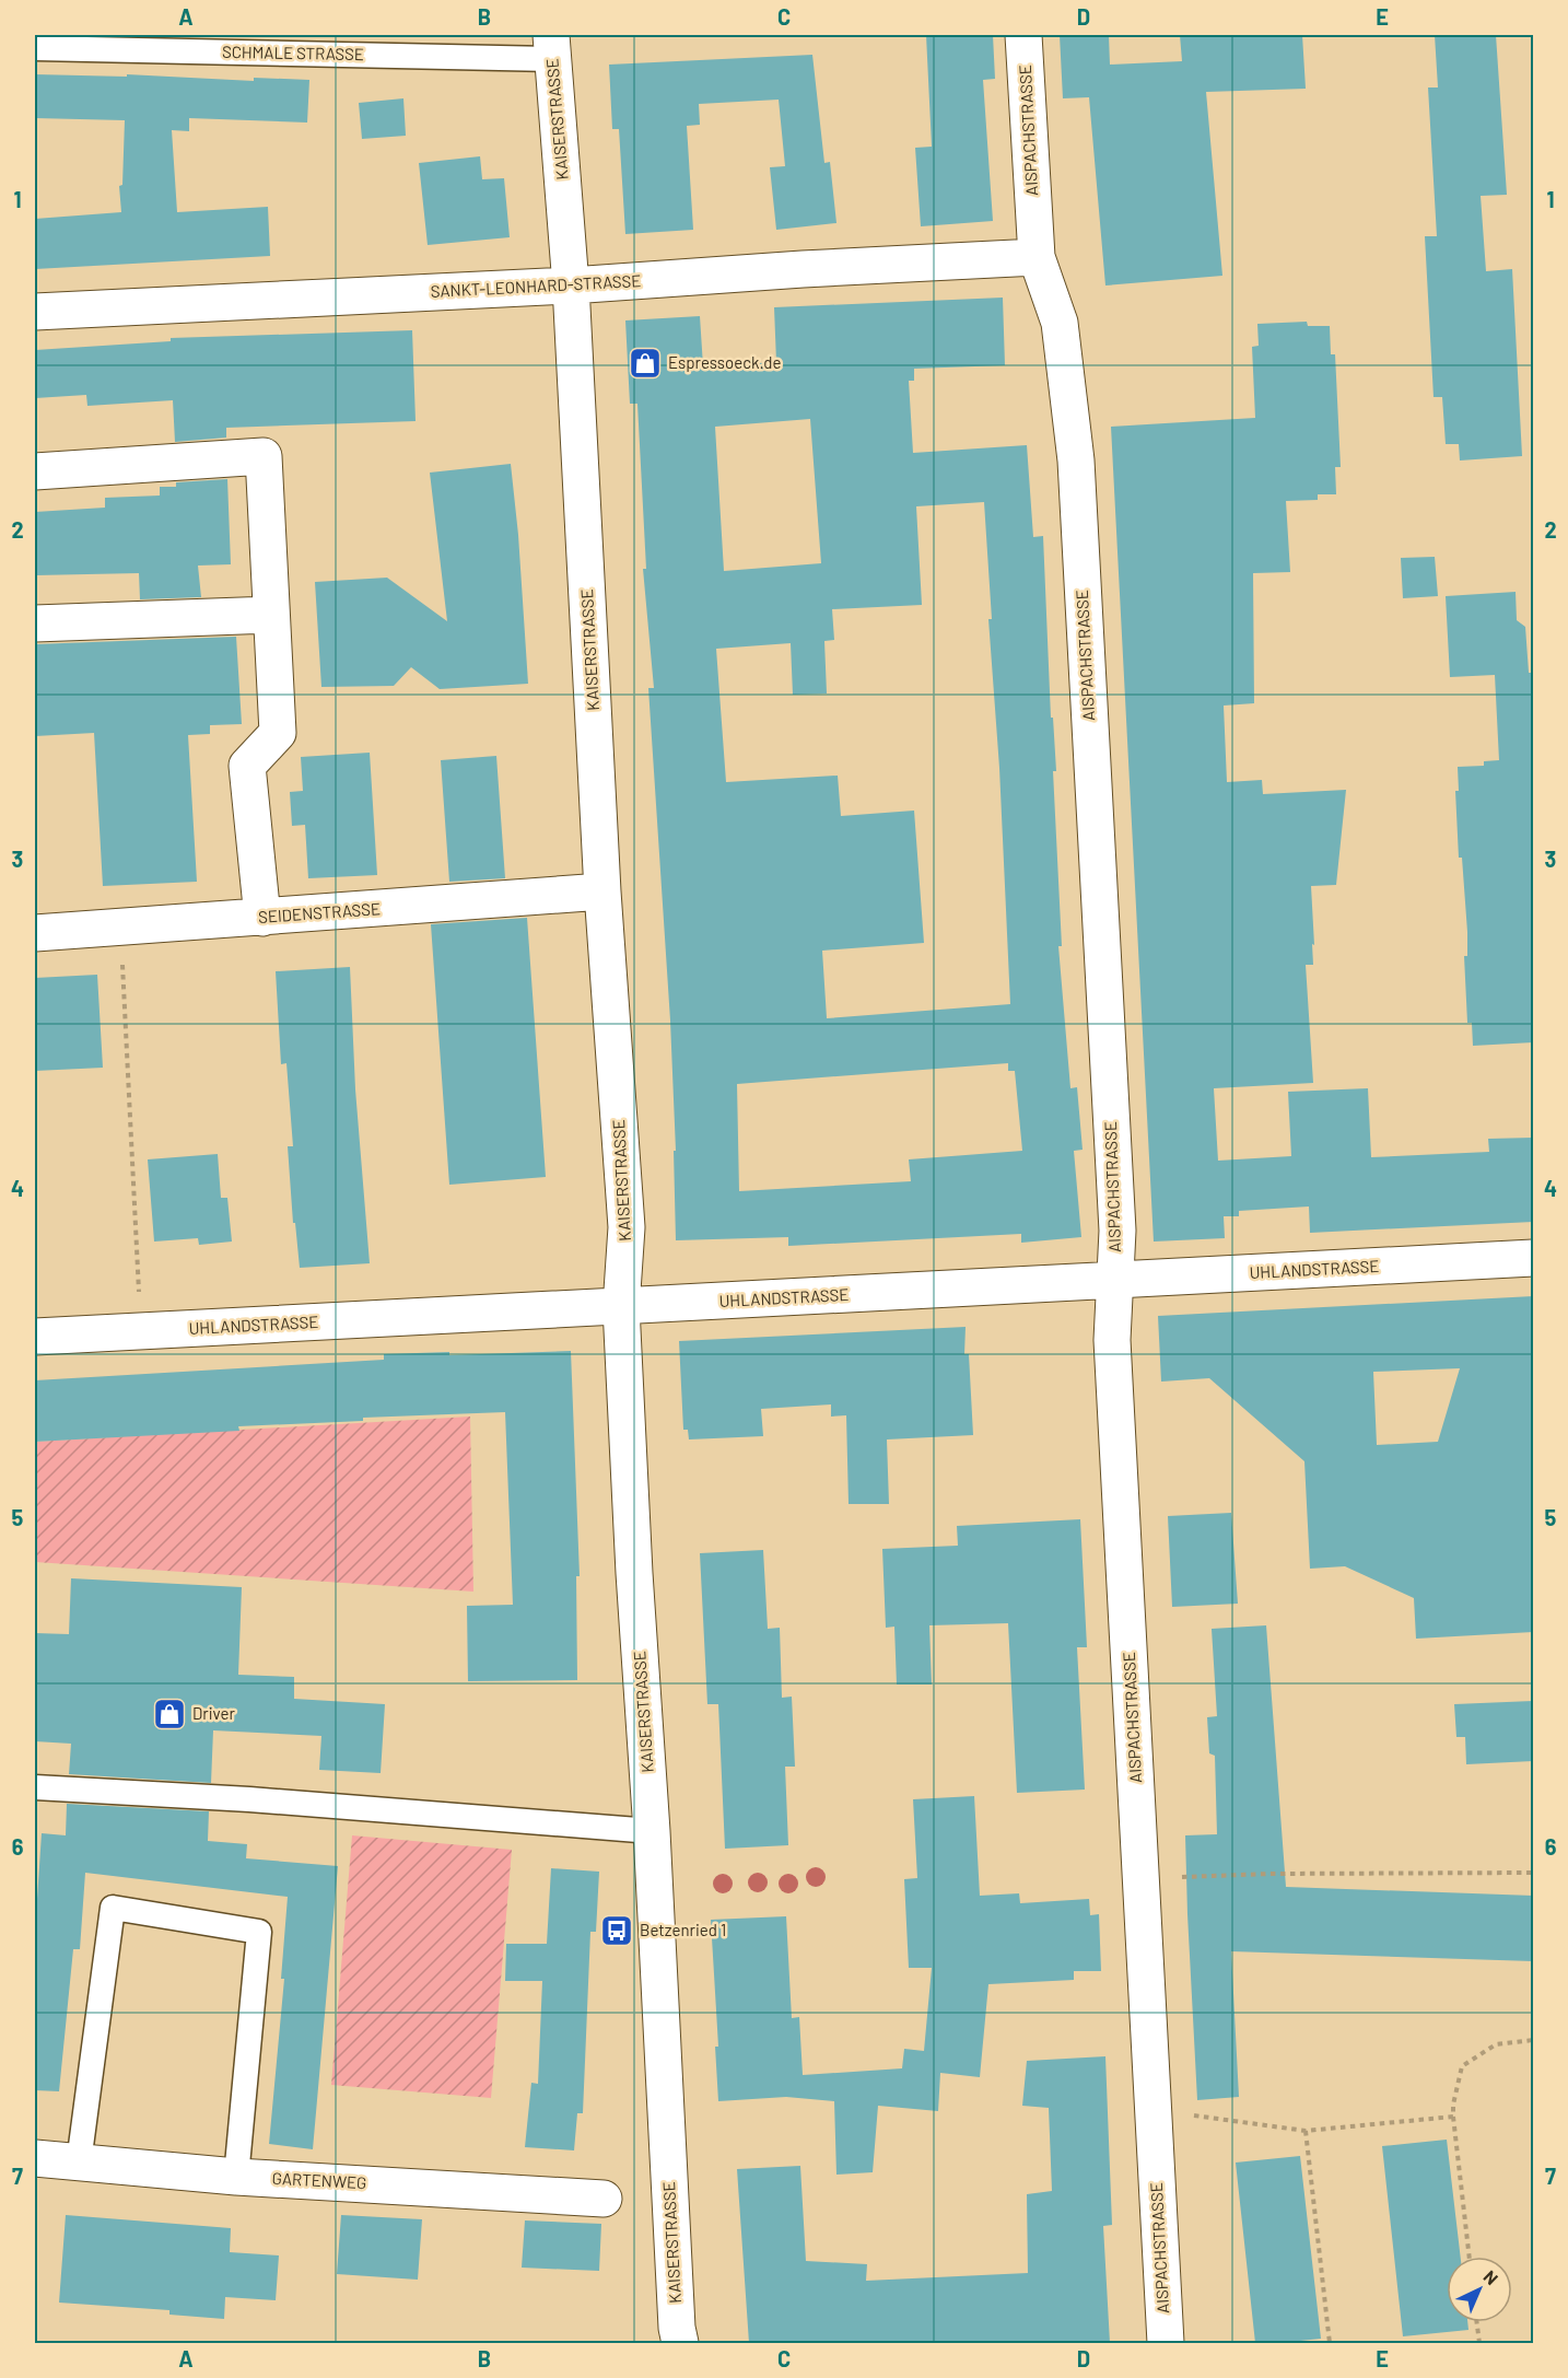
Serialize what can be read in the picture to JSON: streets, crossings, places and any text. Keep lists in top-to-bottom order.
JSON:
{
  "streets": {
    "street": [
      "KAISERSTRASSE",
      "AISPACHSTRASSE",
      "SANKT-LEONHARD-STRASSE",
      "SEIDENSTRASSE",
      "UHLANDSTRASSE",
      "GARTENWEG"
    ],
    "lane": ["SCHMALE STRASSE"]
  },
  "crossings": [
    ["SCHMALE STRASSE", "KAISERSTRASSE"],
    ["KAISERSTRASSE", "SANKT-LEONHARD-STRASSE"],
    ["KAISERSTRASSE", "SEIDENSTRASSE"],
    ["KAISERSTRASSE", "UHLANDSTRASSE"],
    ["AISPACHSTRASSE", "SANKT-LEONHARD-STRASSE"],
    ["AISPACHSTRASSE", "UHLANDSTRASSE"]
  ],
  "places": {
    "shop": ["Espressoeck.de", "Driver"],
    "bus stop": ["Betzenried 1"]
  },
  "north": "top right",
  "grid": {
    "columns": [
      "A",
      "B",
      "C",
      "D",
      "E"
    ],
    "rows": [
      "1",
      "2",
      "3",
      "4",
      "5",
      "6",
      "7"
    ]
  }
}
